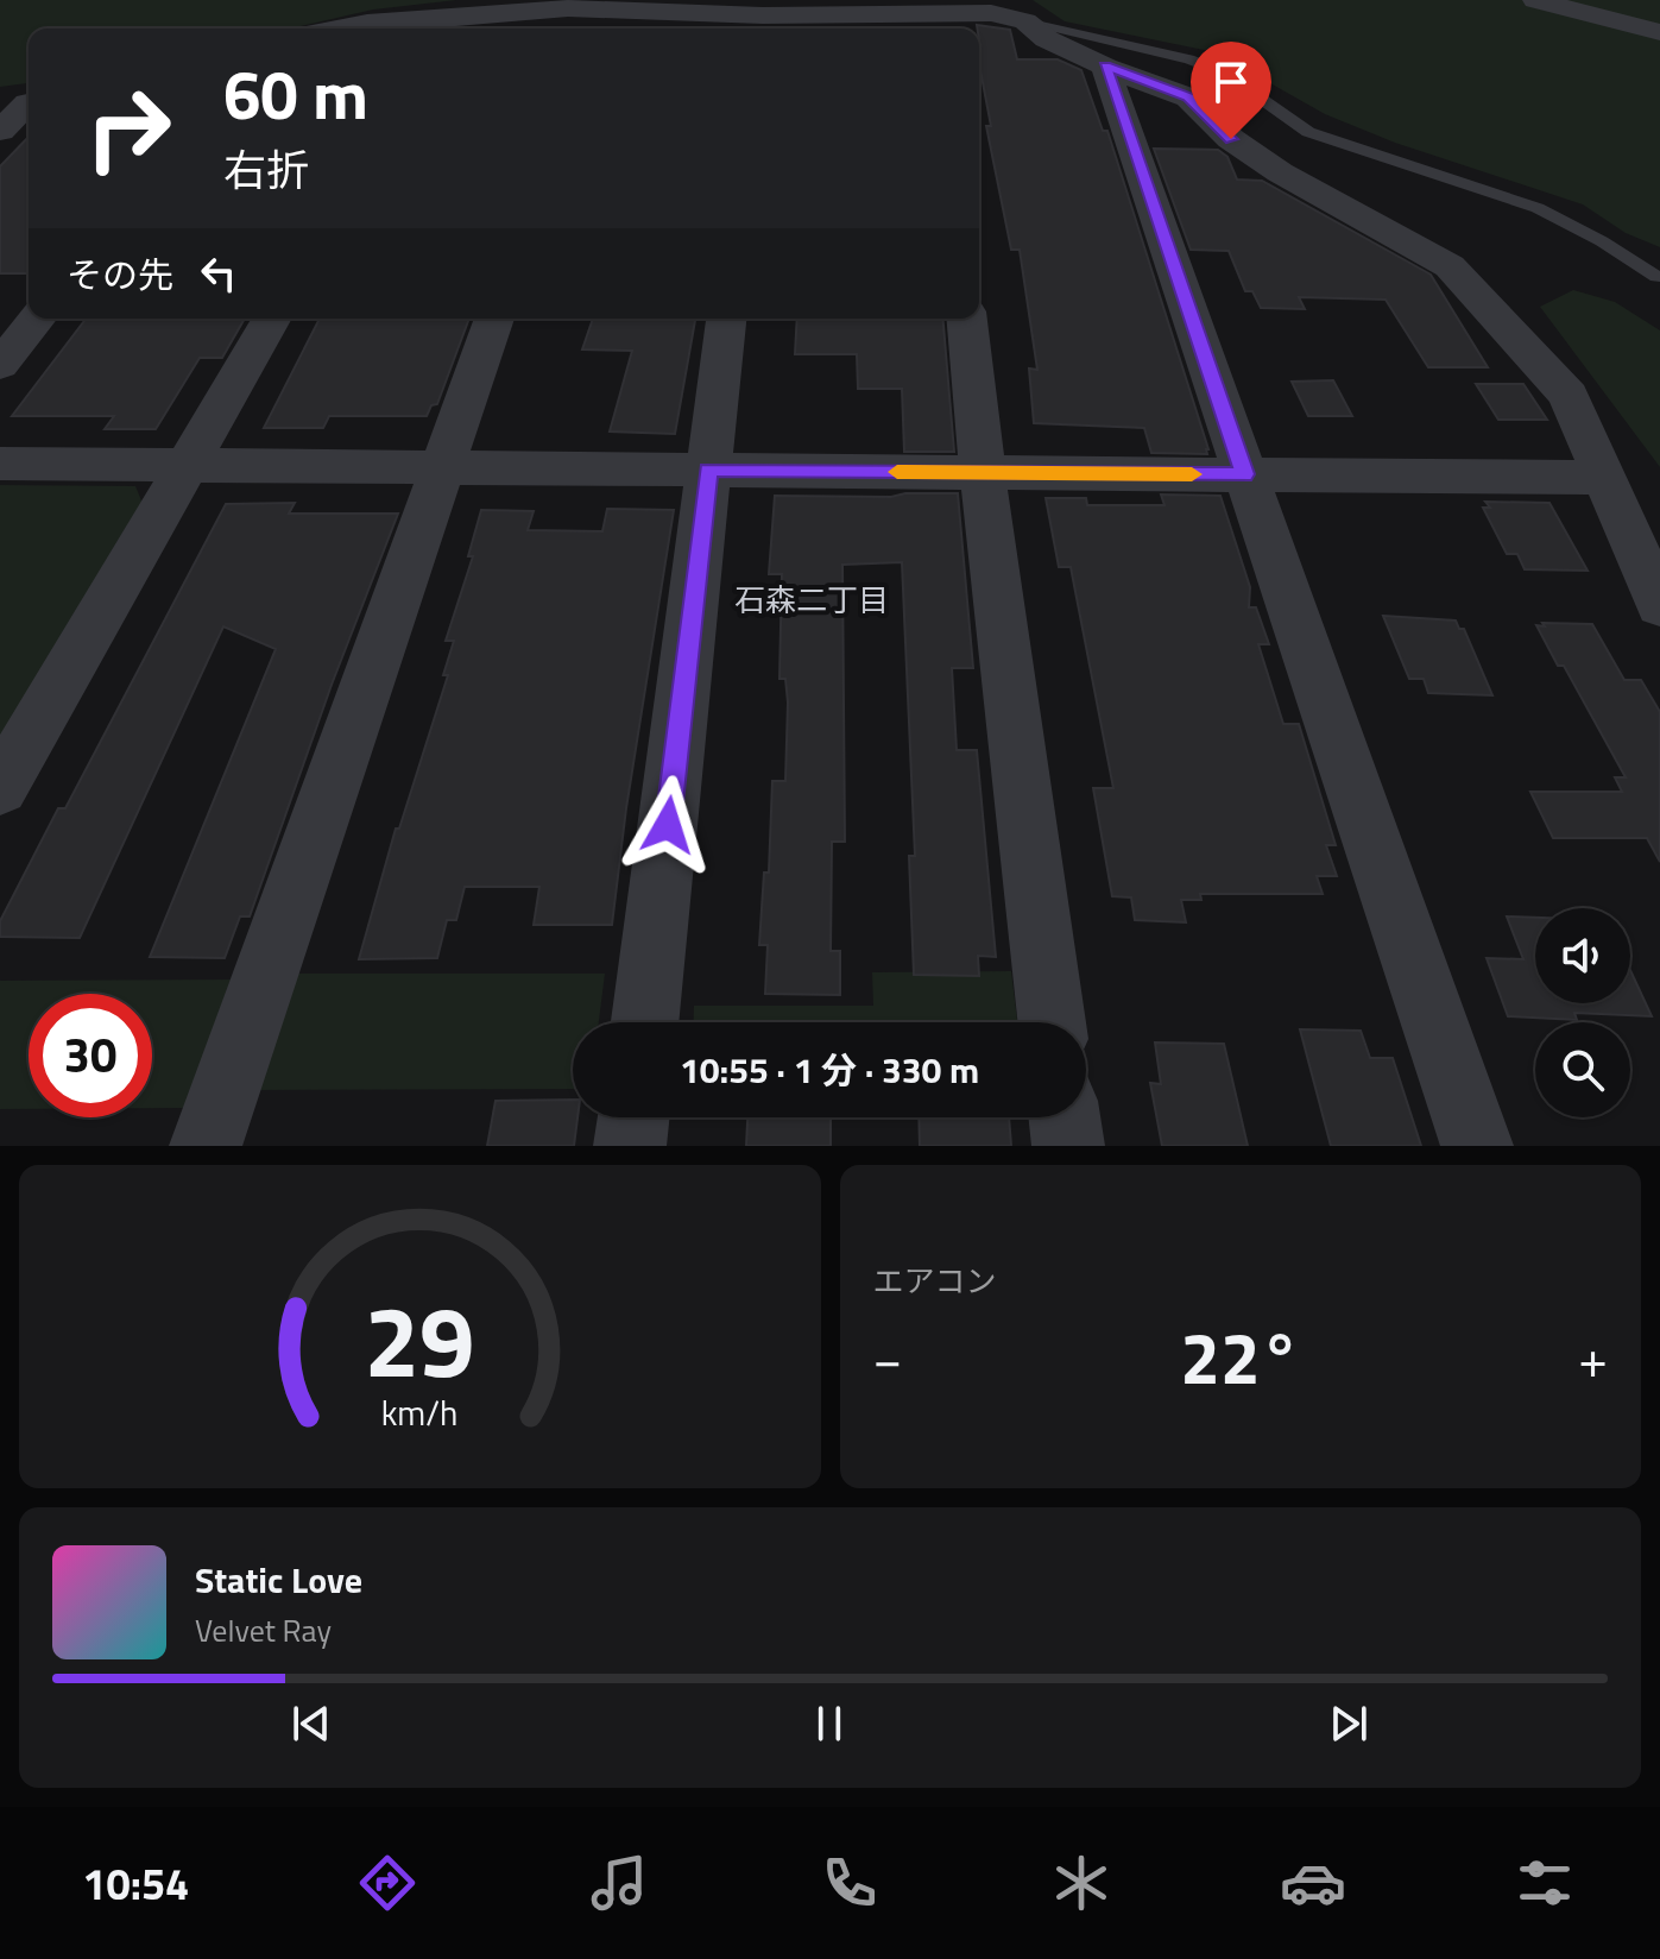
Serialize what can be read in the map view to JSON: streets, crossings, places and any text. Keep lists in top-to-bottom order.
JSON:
{
  "districts": ["石森二丁目"],
  "page": {
    "turn": ["60 m", "右折"],
    "then": "その先",
    "limit": "30",
    "trip": "10:55 · 1 分 · 330 m",
    "tile": "エアコン",
    "heat": ["−", "22°", "+"],
    "song": ["Static Love", "Velvet Ray"],
    "tabs": "10:54",
    "gauge": ["29", "km/h"]
  }
}
